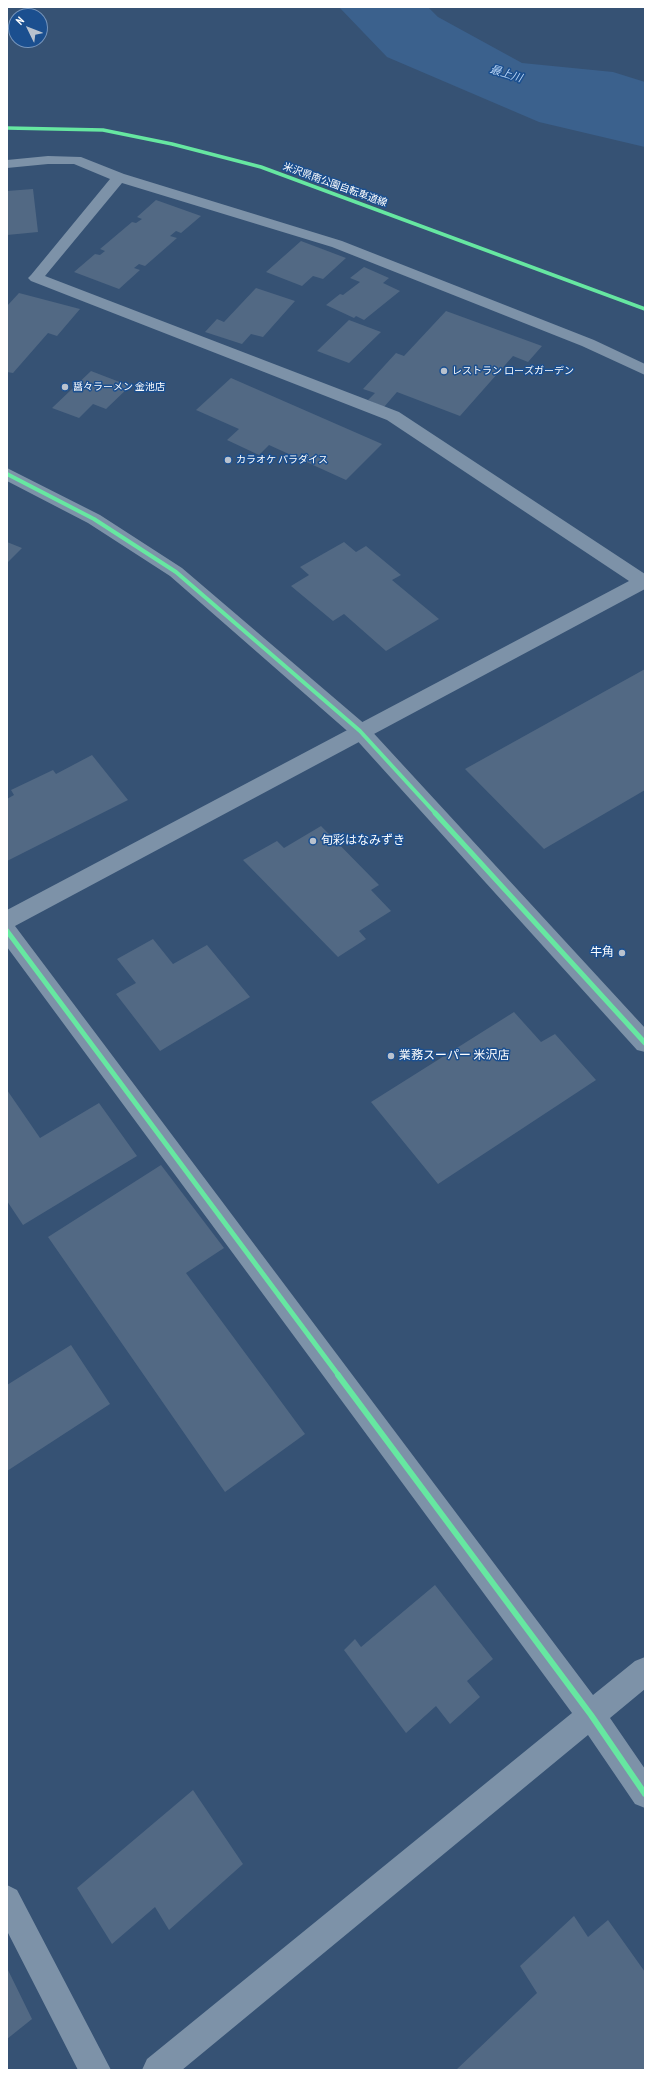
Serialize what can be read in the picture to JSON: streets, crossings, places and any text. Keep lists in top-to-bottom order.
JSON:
{
  "streets": {
    "cycle path": ["米沢県南公園自転車道線"]
  },
  "water": ["最上川"],
  "places": [
    "レストラン ローズガーデン",
    "醤々ラーメン 金池店",
    "カラオケ パラダイス",
    "旬彩はなみずき",
    "牛角",
    "業務スーパー 米沢店"
  ],
  "north": "top left"
}
